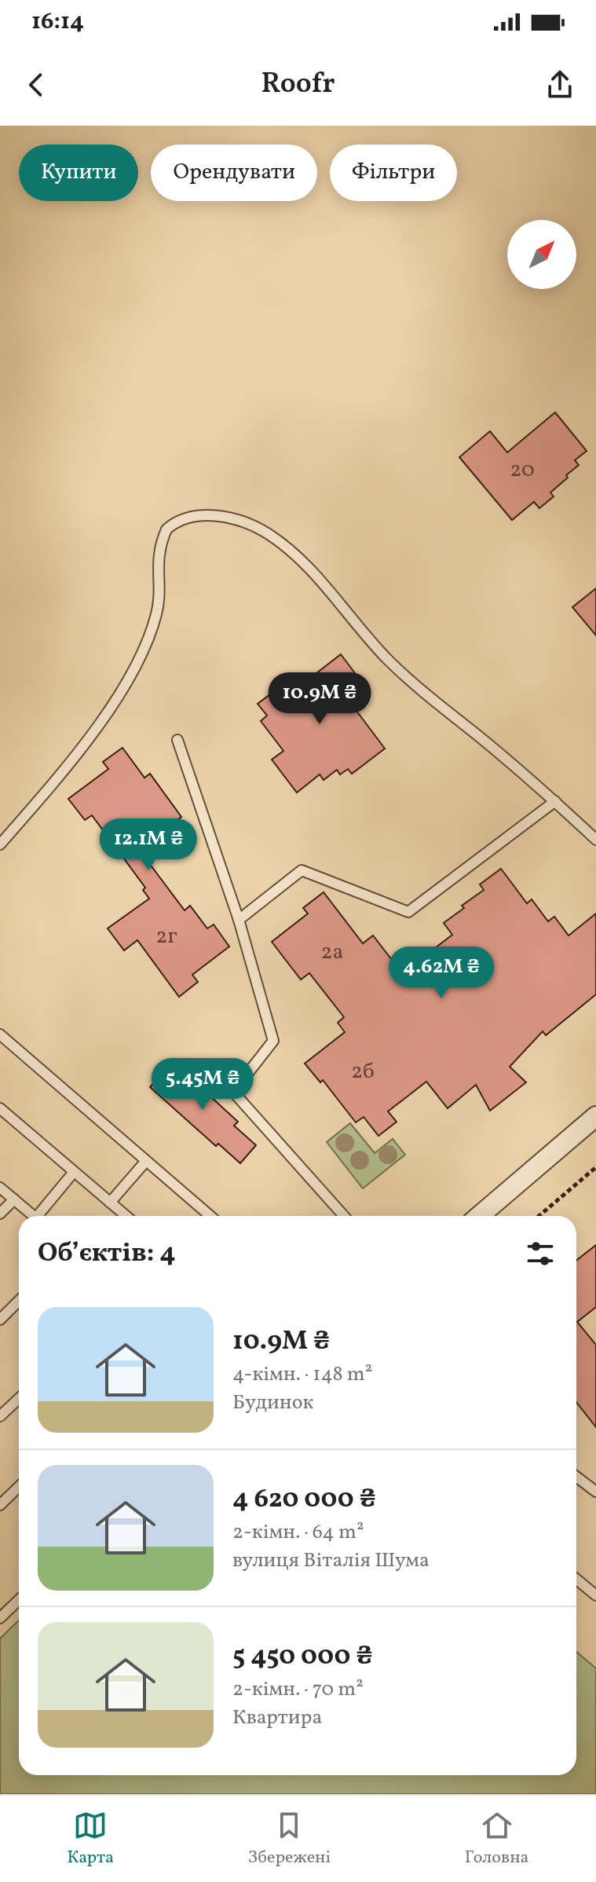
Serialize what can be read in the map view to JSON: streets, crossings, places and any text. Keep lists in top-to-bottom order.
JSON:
{
  "house_numbers": [
    "20",
    "2г",
    "2а",
    "2б"
  ],
  "north": "top right",
  "page": {
    "status": "16:14",
    "header": "Roofr",
    "chip": ["Купити", "Орендувати", "Фільтри"],
    "price": [
      "10.9M ₴",
      "12.1M ₴",
      "4.62M ₴",
      "5.45M ₴"
    ],
    "heading": "Об’єктів: 4",
    "list": [
      {
        "name": "10.9M ₴",
        "note": "4-кімн. · 148 m² · Будинок"
      },
      {
        "name": "4 620 000 ₴",
        "note": "2-кімн. · 64 m² · вулиця Віталія Шума"
      },
      {
        "name": "5 450 000 ₴",
        "note": "2-кімн. · 70 m² · Квартира"
      }
    ],
    "tabs": ["Карта", "Збережені", "Головна"]
  }
}
